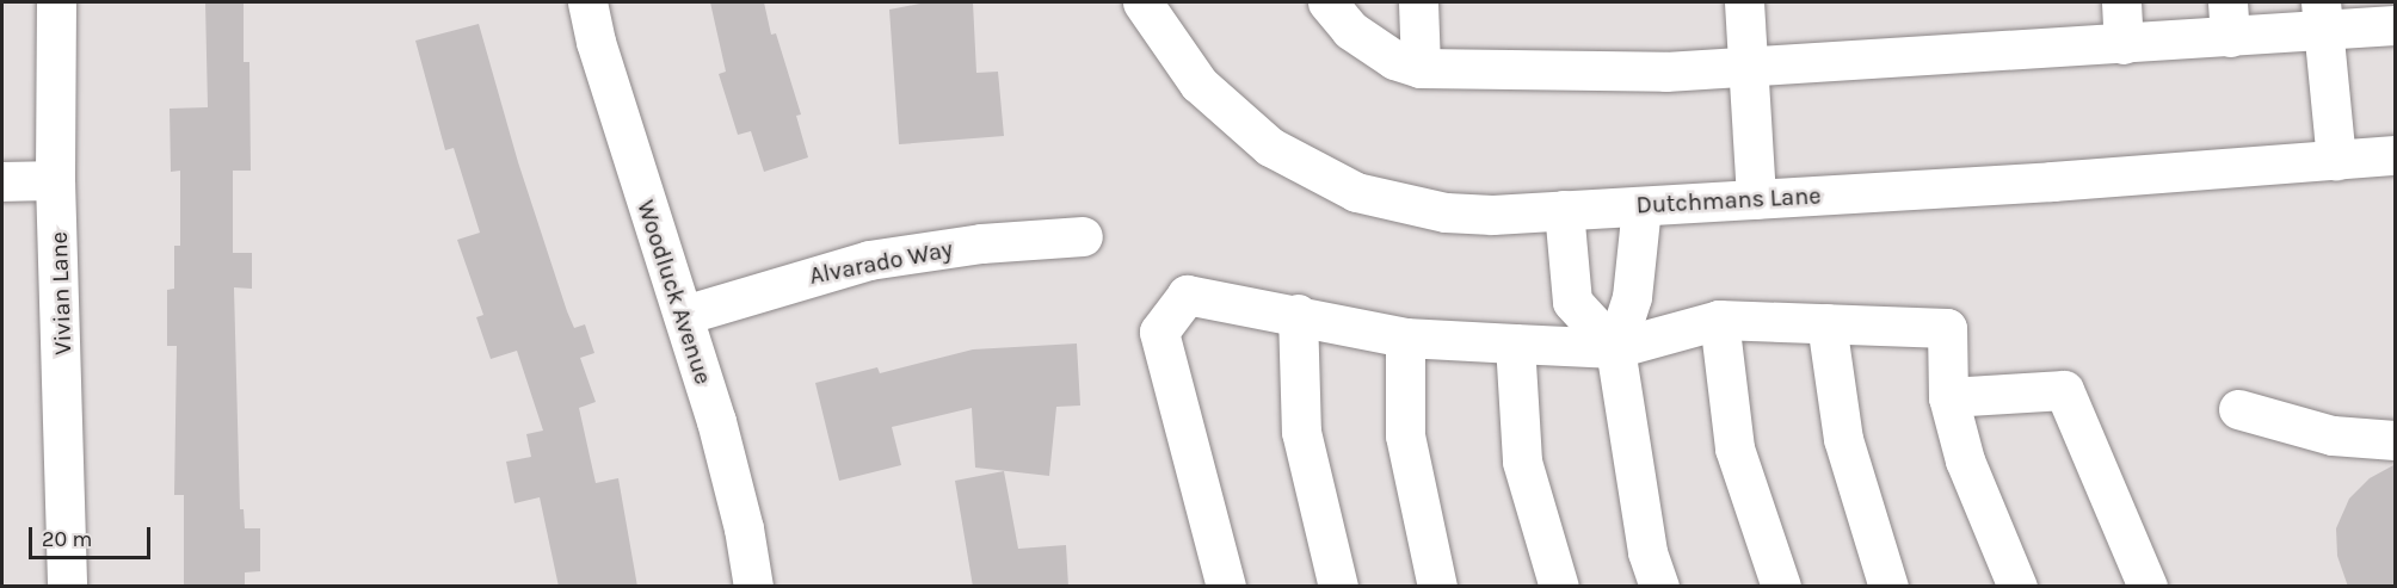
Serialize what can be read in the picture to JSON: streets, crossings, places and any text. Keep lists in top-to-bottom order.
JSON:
{
  "streets": {
    "street": [
      "Dutchmans Lane",
      "Alvarado Way",
      "Woodluck Avenue",
      "Vivian Lane"
    ]
  },
  "crossings": [
    ["Alvarado Way", "Woodluck Avenue"]
  ],
  "scale_bar": "20 m"
}
